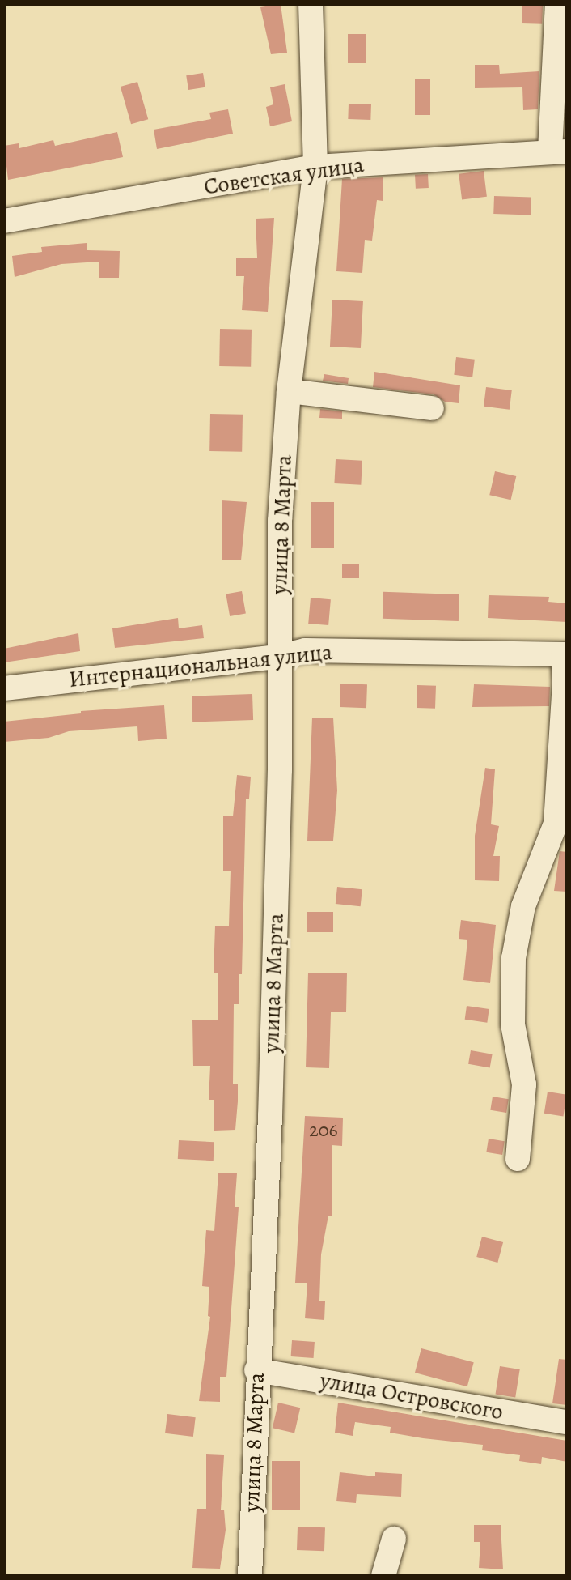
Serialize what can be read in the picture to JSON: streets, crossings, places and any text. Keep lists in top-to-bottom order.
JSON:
{
  "streets": {
    "street": [
      "Советская улица",
      "улица 8 Марта",
      "Интернациональная улица",
      "улица Островского"
    ]
  },
  "crossings": [
    ["Советская улица", "улица 8 Марта"],
    ["улица 8 Марта", "Интернациональная улица"],
    ["улица 8 Марта", "улица Островского"]
  ],
  "house_numbers": ["206"]
}
